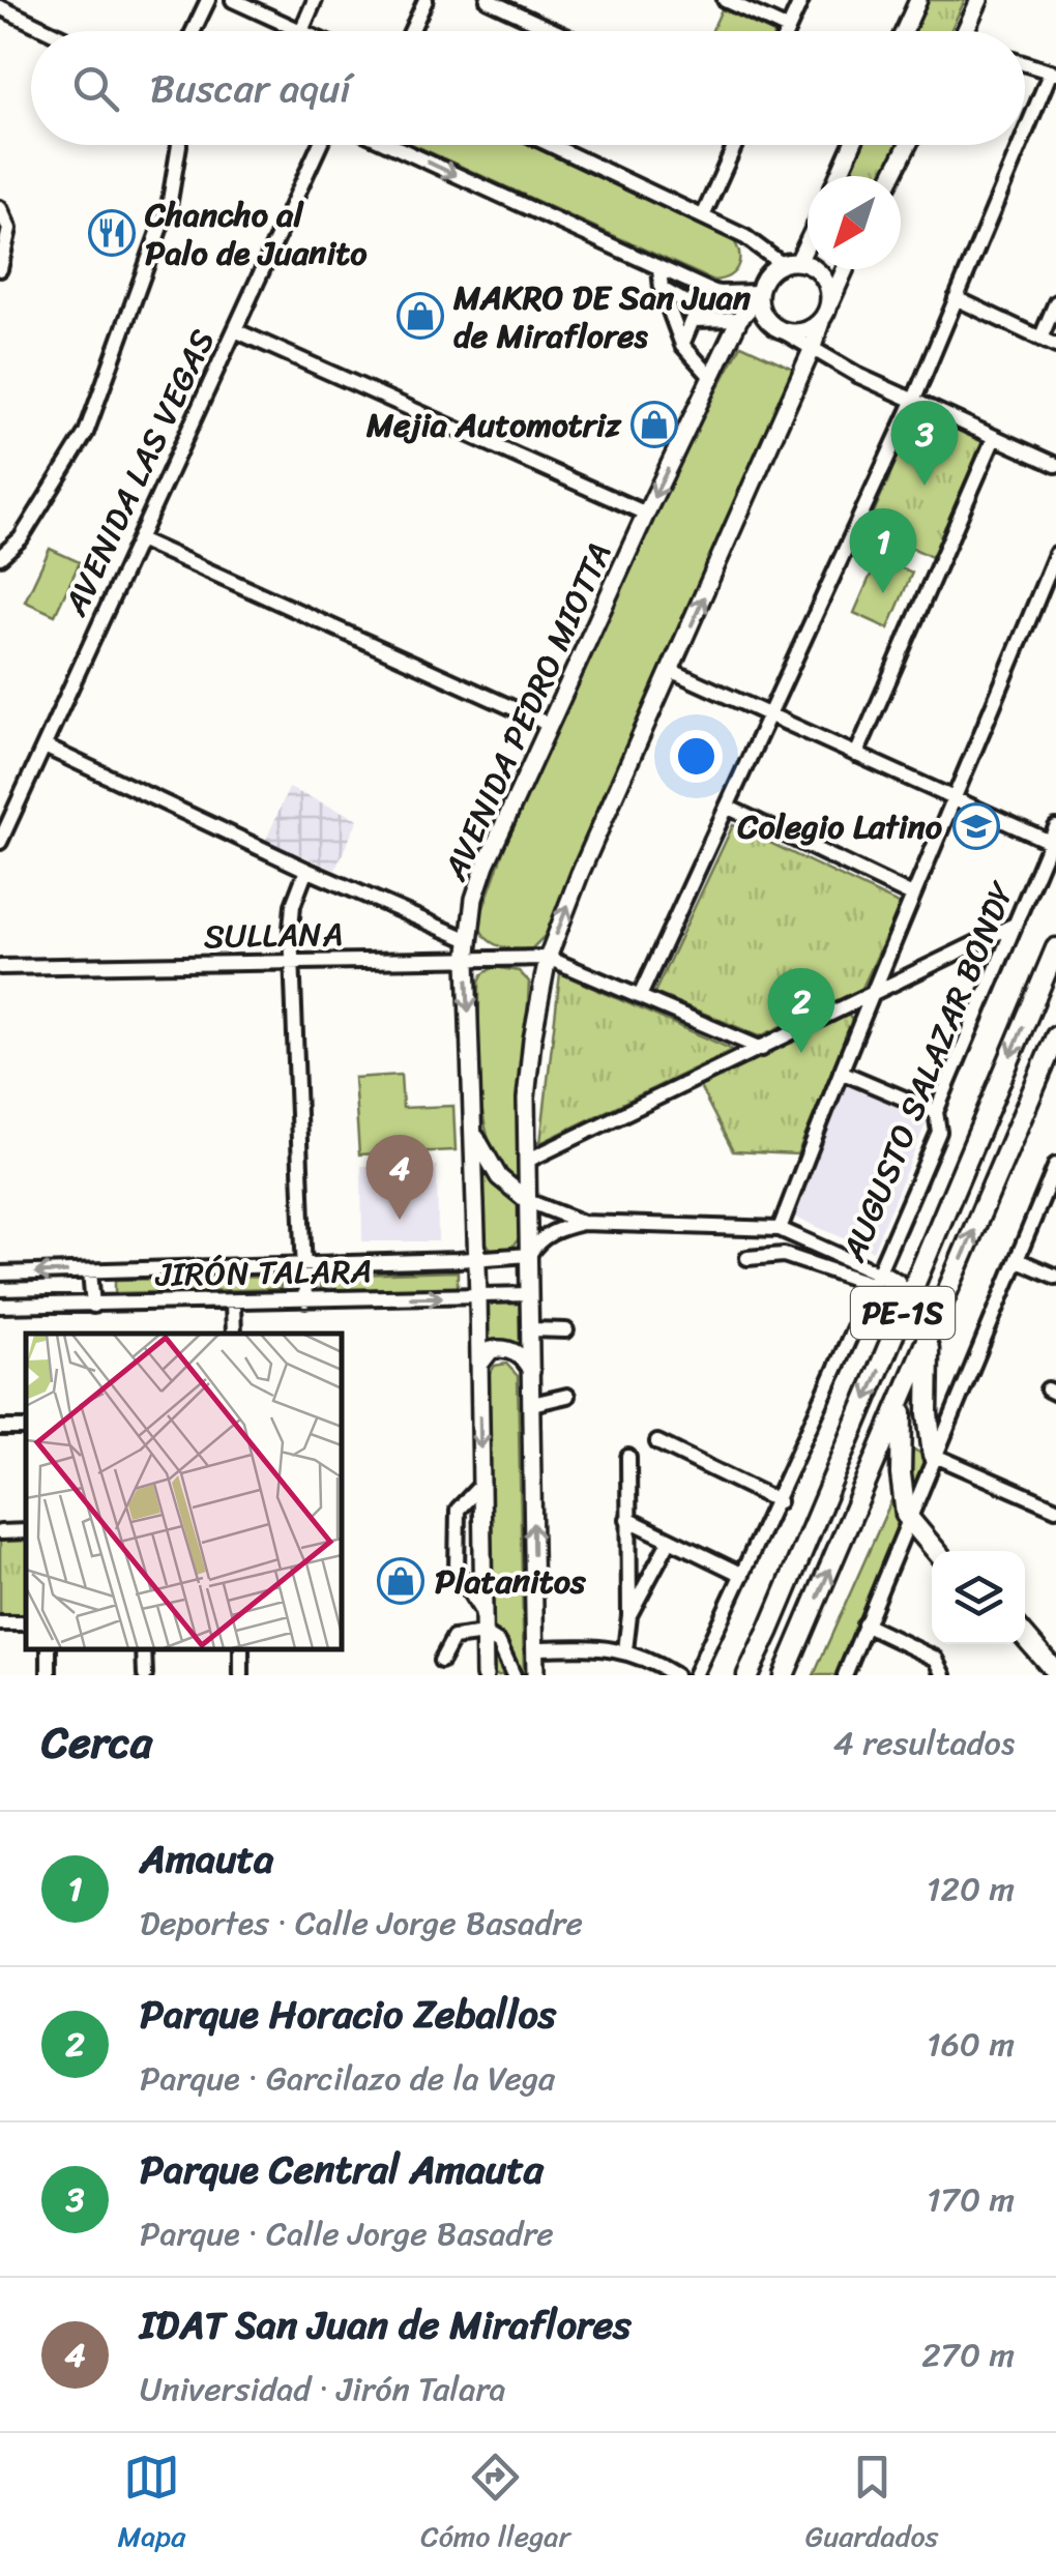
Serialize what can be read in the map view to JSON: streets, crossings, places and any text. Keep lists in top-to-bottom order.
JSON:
{
  "streets": {
    "highway": ["PE-1S"],
    "main road": ["AVENIDA PEDRO MIOTTA"],
    "street": [
      "AVENIDA LAS VEGAS",
      "SULLANA",
      "AUGUSTO SALAZAR BONDY",
      "JIRÓN TALARA"
    ]
  },
  "crossings": [
    ["AVENIDA LAS VEGAS", "SULLANA"],
    ["AVENIDA PEDRO MIOTTA", "SULLANA"],
    ["AVENIDA PEDRO MIOTTA", "JIRÓN TALARA"]
  ],
  "places": {
    "restaurant": ["Chancho al Palo de Juanito"],
    "shop": ["MAKRO DE San Juan de Miraflores", "Mejia Automotriz", "Platanitos"],
    "school or university": ["Colegio Latino"]
  },
  "north": "bottom left",
  "page": {
    "search": "Buscar aquí",
    "pins": [
      "3",
      "1",
      "2",
      "4"
    ],
    "heading": ["Cerca", "4 resultados"],
    "list": [
      {
        "mark": "1",
        "name": "Amauta",
        "note": "Deportes · Calle Jorge Basadre",
        "value": "120 m"
      },
      {
        "mark": "2",
        "name": "Parque Horacio Zeballos",
        "note": "Parque · Garcilazo de la Vega",
        "value": "160 m"
      },
      {
        "mark": "3",
        "name": "Parque Central Amauta",
        "note": "Parque · Calle Jorge Basadre",
        "value": "170 m"
      },
      {
        "mark": "4",
        "name": "IDAT San Juan de Miraflores",
        "note": "Universidad · Jirón Talara",
        "value": "270 m"
      }
    ],
    "nav": ["Mapa", "Cómo llegar", "Guardados"]
  }
}
